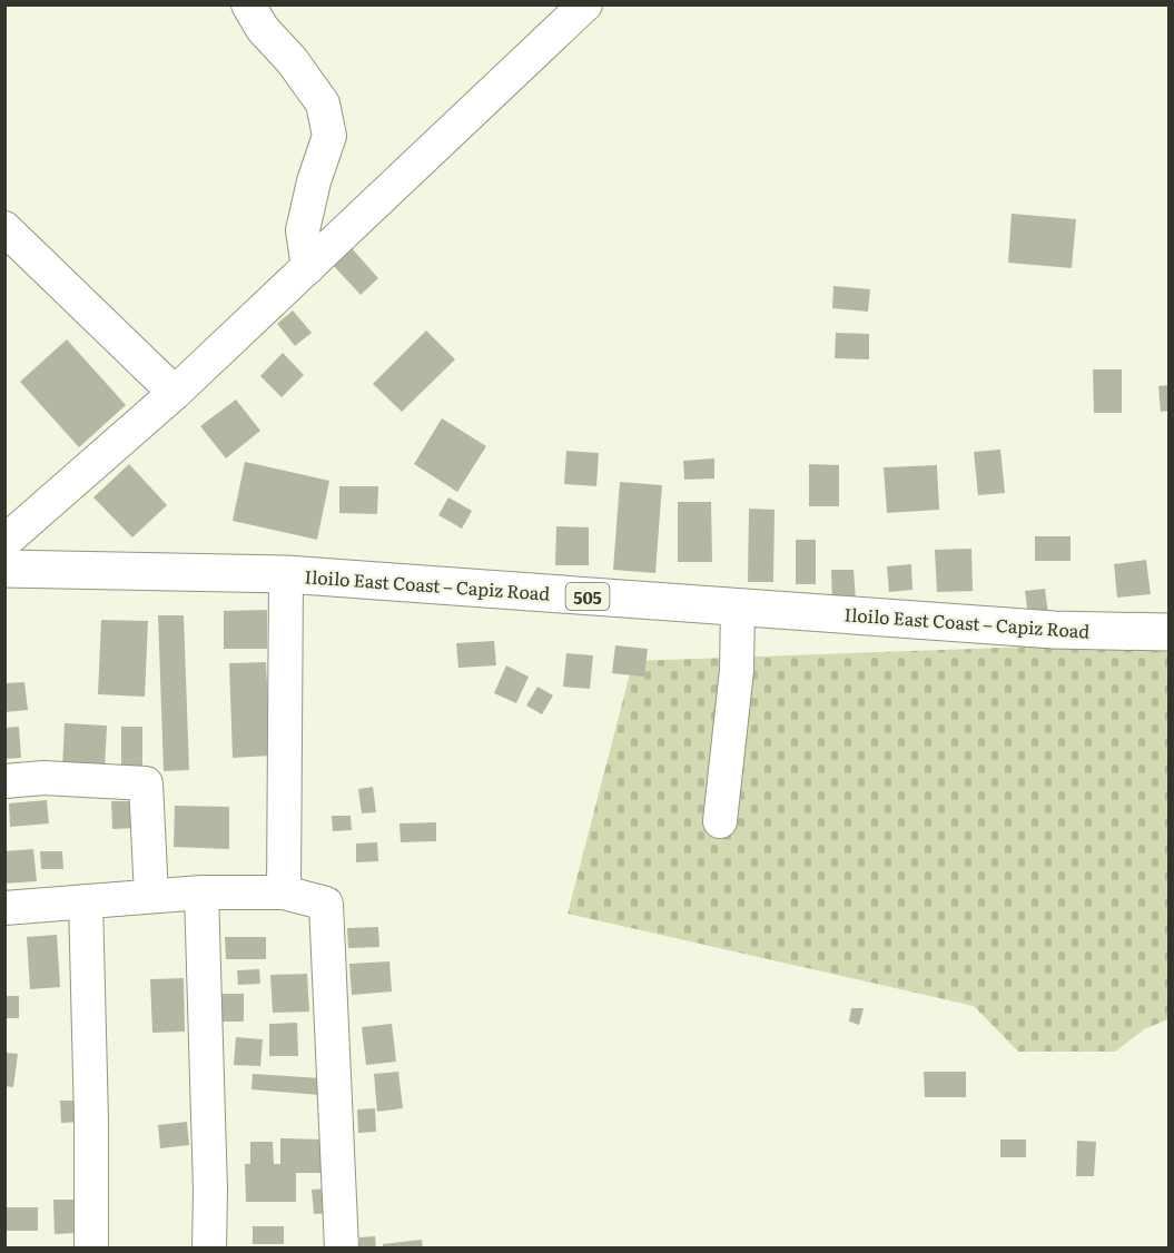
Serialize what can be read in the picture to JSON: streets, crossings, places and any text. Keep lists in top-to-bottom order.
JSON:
{
  "streets": {
    "main road": ["Iloilo East Coast – Capiz Road", "505"]
  }
}
